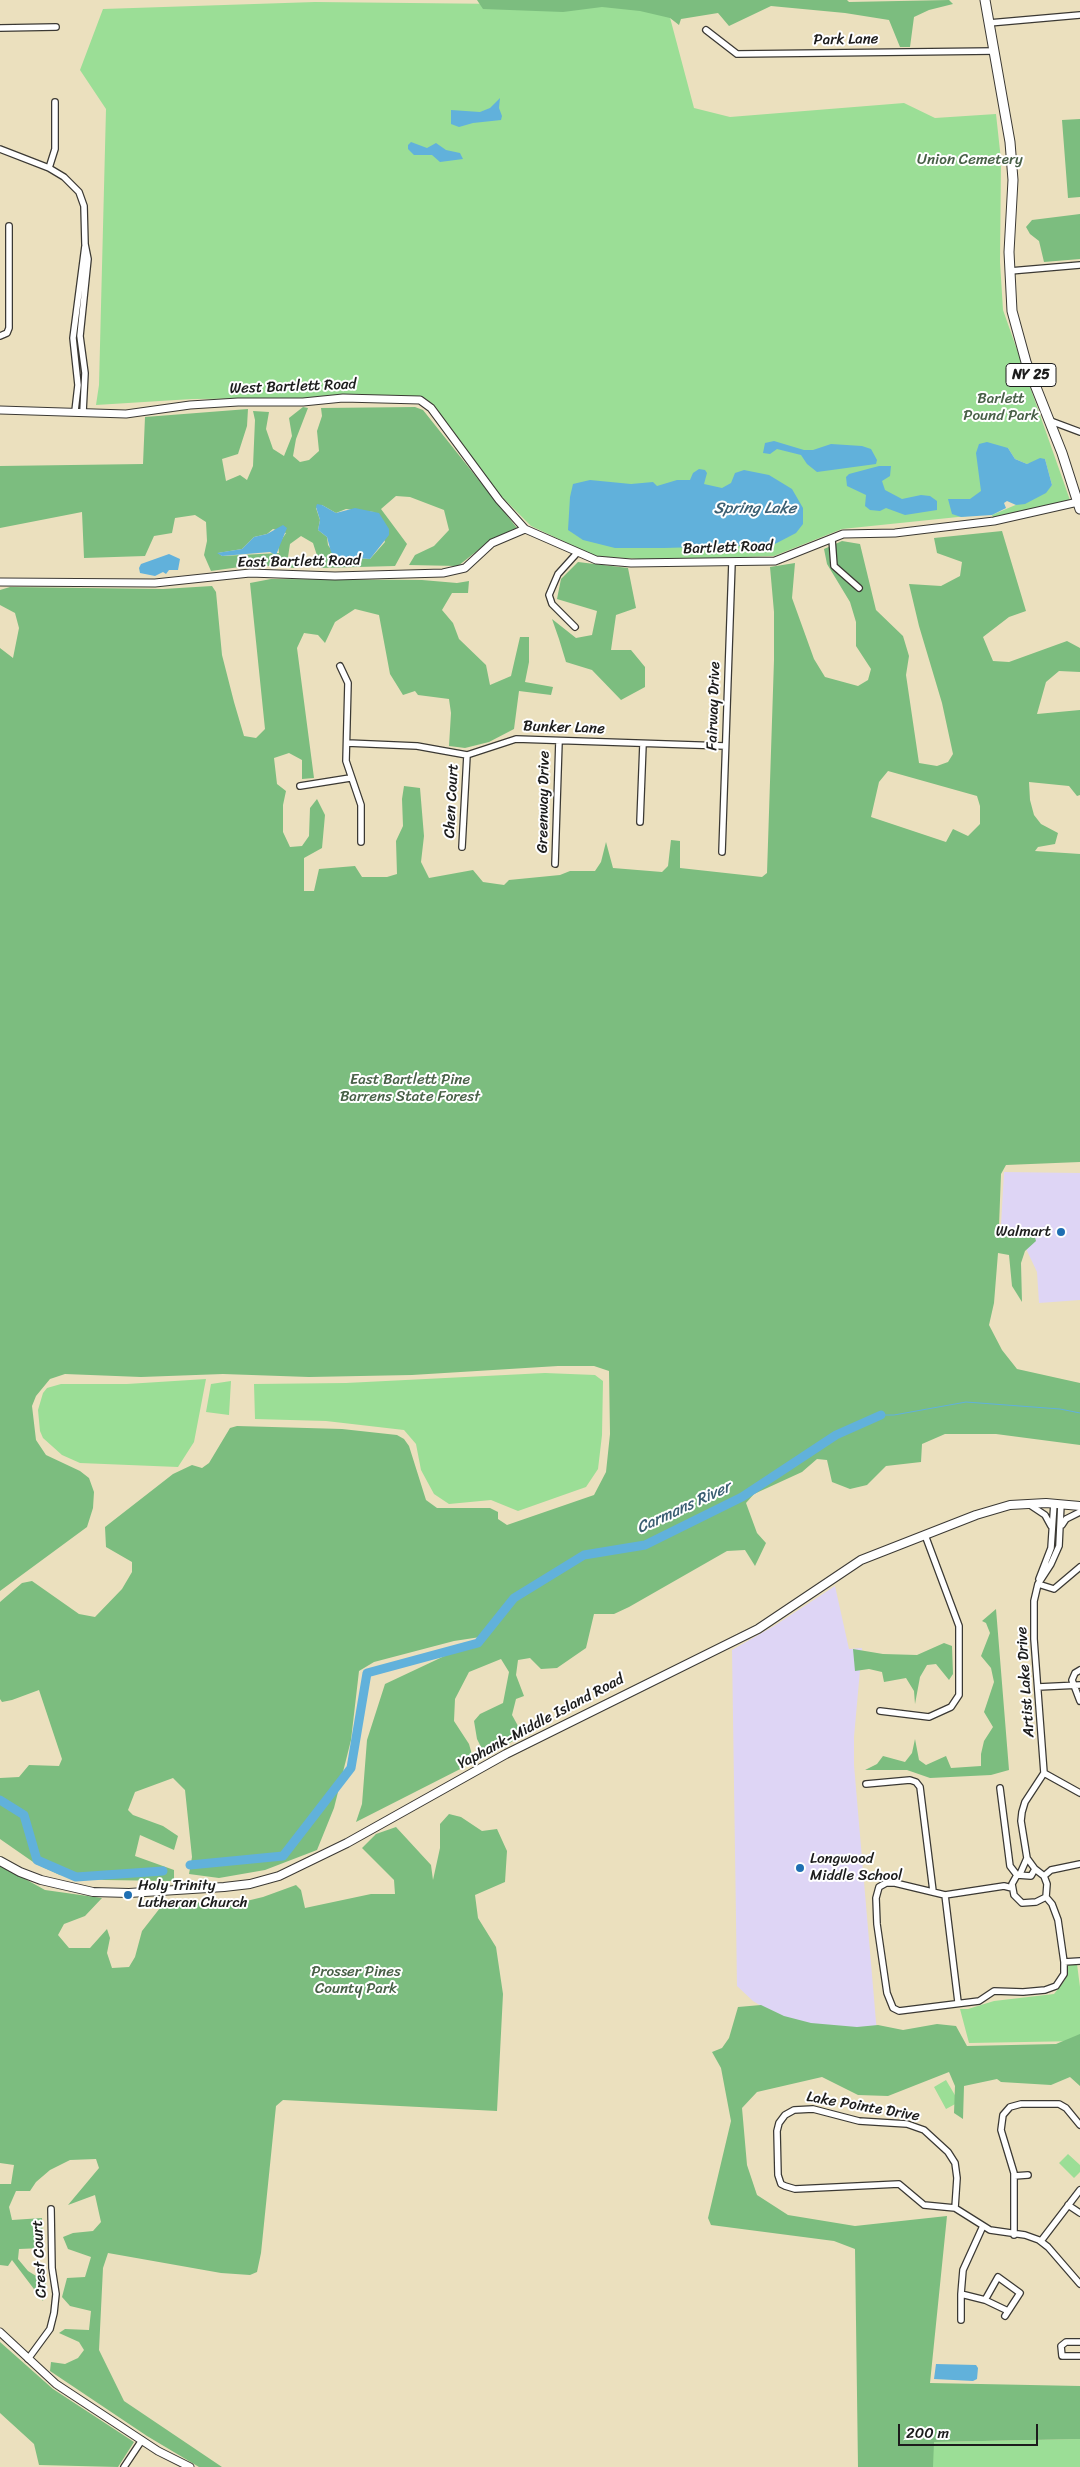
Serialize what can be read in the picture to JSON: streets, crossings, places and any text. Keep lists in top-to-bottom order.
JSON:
{
  "streets": {
    "main road": ["NY 25", "Yaphank-Middle Island Road"],
    "street": [
      "Park Lane",
      "West Bartlett Road",
      "Bartlett Road",
      "East Bartlett Road",
      "Fairway Drive",
      "Bunker Lane",
      "Chen Court",
      "Greenway Drive",
      "Artist Lake Drive",
      "Lake Pointe Drive",
      "Crest Court"
    ]
  },
  "crossings": [
    ["Park Lane", "NY 25"],
    ["NY 25", "Bartlett Road"],
    ["West Bartlett Road", "Bartlett Road"],
    ["West Bartlett Road", "East Bartlett Road"],
    ["Bartlett Road", "East Bartlett Road"],
    ["Bartlett Road", "Fairway Drive"],
    ["Fairway Drive", "Bunker Lane"],
    ["Bunker Lane", "Chen Court"],
    ["Bunker Lane", "Greenway Drive"],
    ["Artist Lake Drive", "Yaphank-Middle Island Road"]
  ],
  "water": ["Spring Lake", "Carmans River"],
  "parks": [
    "Union Cemetery",
    "Barlett Pound Park",
    "East Bartlett Pine Barrens State Forest",
    "Prosser Pines County Park"
  ],
  "places": ["Walmart", "Longwood Middle School", "Holy Trinity Lutheran Church"],
  "scale_bar": "200 m"
}
